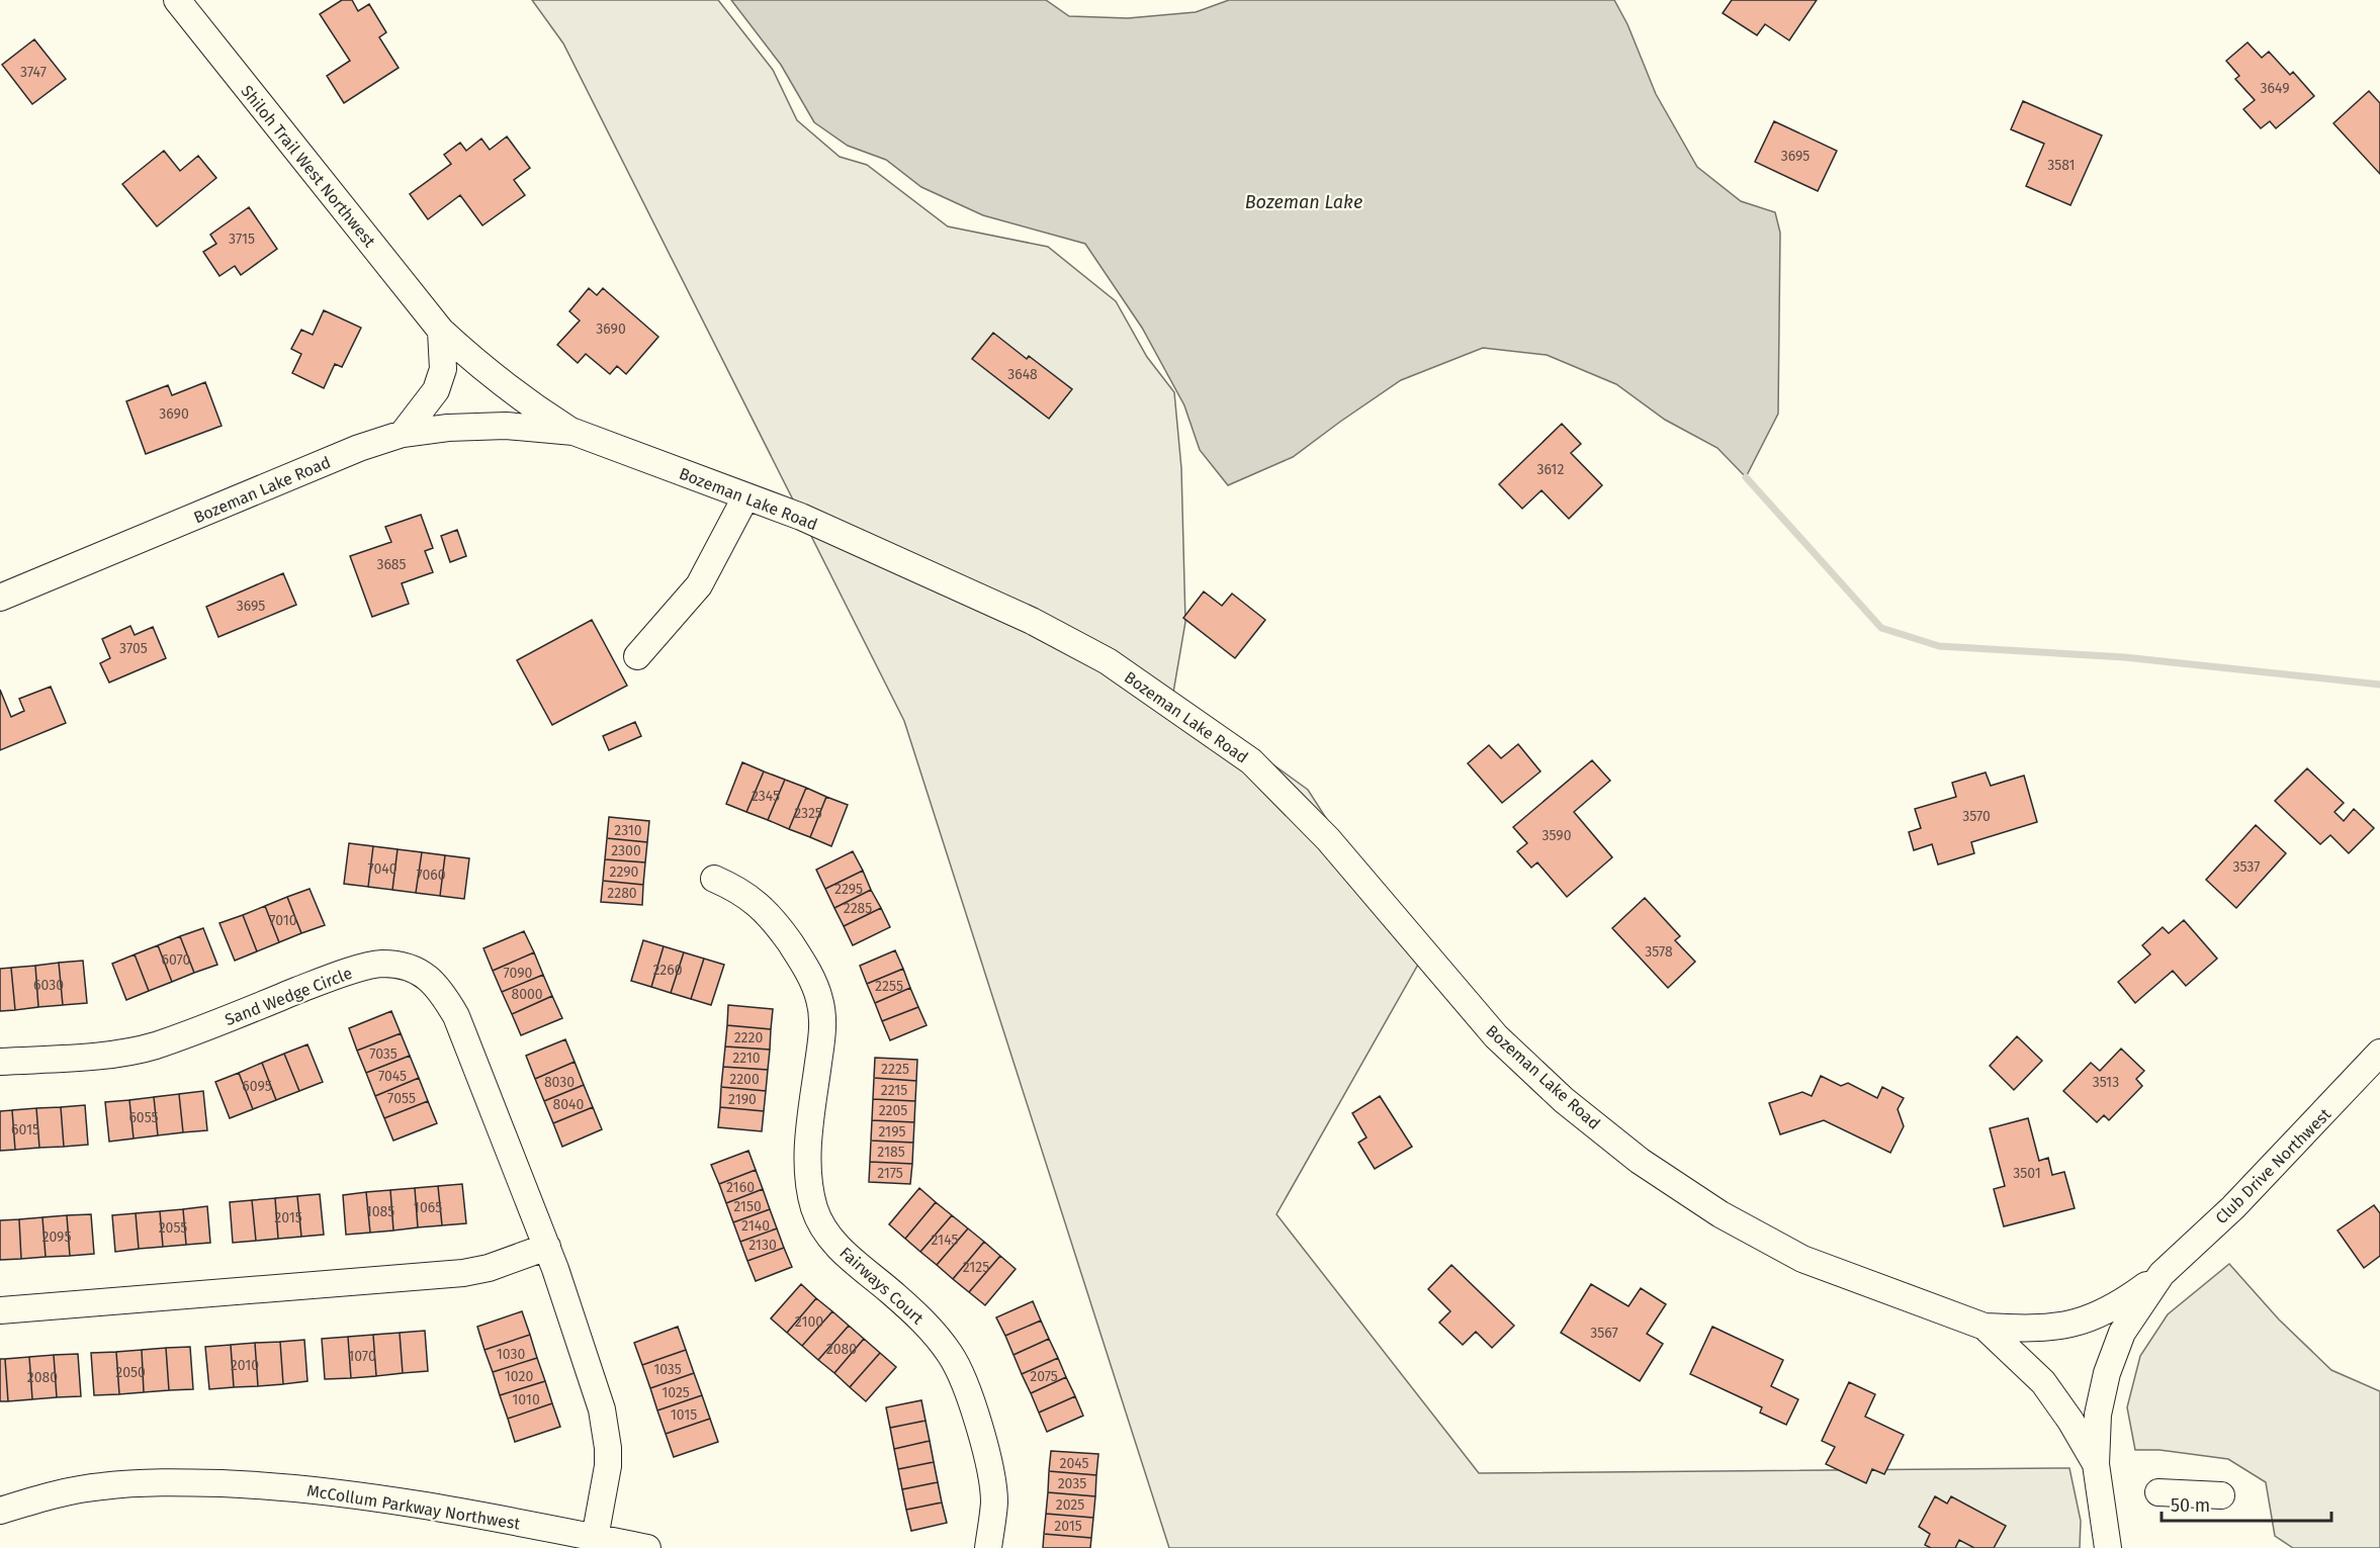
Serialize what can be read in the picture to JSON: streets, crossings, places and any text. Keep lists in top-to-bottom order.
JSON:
{
  "streets": {
    "street": [
      "Shiloh Trail West Northwest",
      "Bozeman Lake Road",
      "Sand Wedge Circle",
      "Club Drive Northwest",
      "Fairways Court",
      "McCollum Parkway Northwest"
    ]
  },
  "crossings": [
    ["Shiloh Trail West Northwest", "Bozeman Lake Road"],
    ["Bozeman Lake Road", "Club Drive Northwest"],
    ["Sand Wedge Circle", "McCollum Parkway Northwest"]
  ],
  "water": ["Bozeman Lake"],
  "house_numbers": [
    "3747",
    "3649",
    "3695",
    "3581",
    "3715",
    "3690",
    "3648",
    "3690",
    "3612",
    "3685",
    "3695",
    "3705",
    "2345",
    "2325",
    "3570",
    "2310",
    "3590",
    "2300",
    "3537",
    "7040",
    "2290",
    "7060",
    "2295",
    "2280",
    "2285",
    "7010",
    "3578",
    "6070",
    "2260",
    "7090",
    "6030",
    "2255",
    "8000",
    "2220",
    "7035",
    "2210",
    "2225",
    "7045",
    "2200",
    "8030",
    "3513",
    "6095",
    "2215",
    "7055",
    "2190",
    "8040",
    "2205",
    "6055",
    "6015",
    "2195",
    "2185",
    "2175",
    "3501",
    "2160",
    "2150",
    "1065",
    "1085",
    "2015",
    "2140",
    "2055",
    "2095",
    "2145",
    "2130",
    "2125",
    "2100",
    "3567",
    "2080",
    "1030",
    "1070",
    "2010",
    "1035",
    "2050",
    "1020",
    "2075",
    "2080",
    "1025",
    "1010",
    "1015",
    "2045",
    "2035",
    "2025",
    "2015"
  ],
  "scale_bar": "50 m"
}
